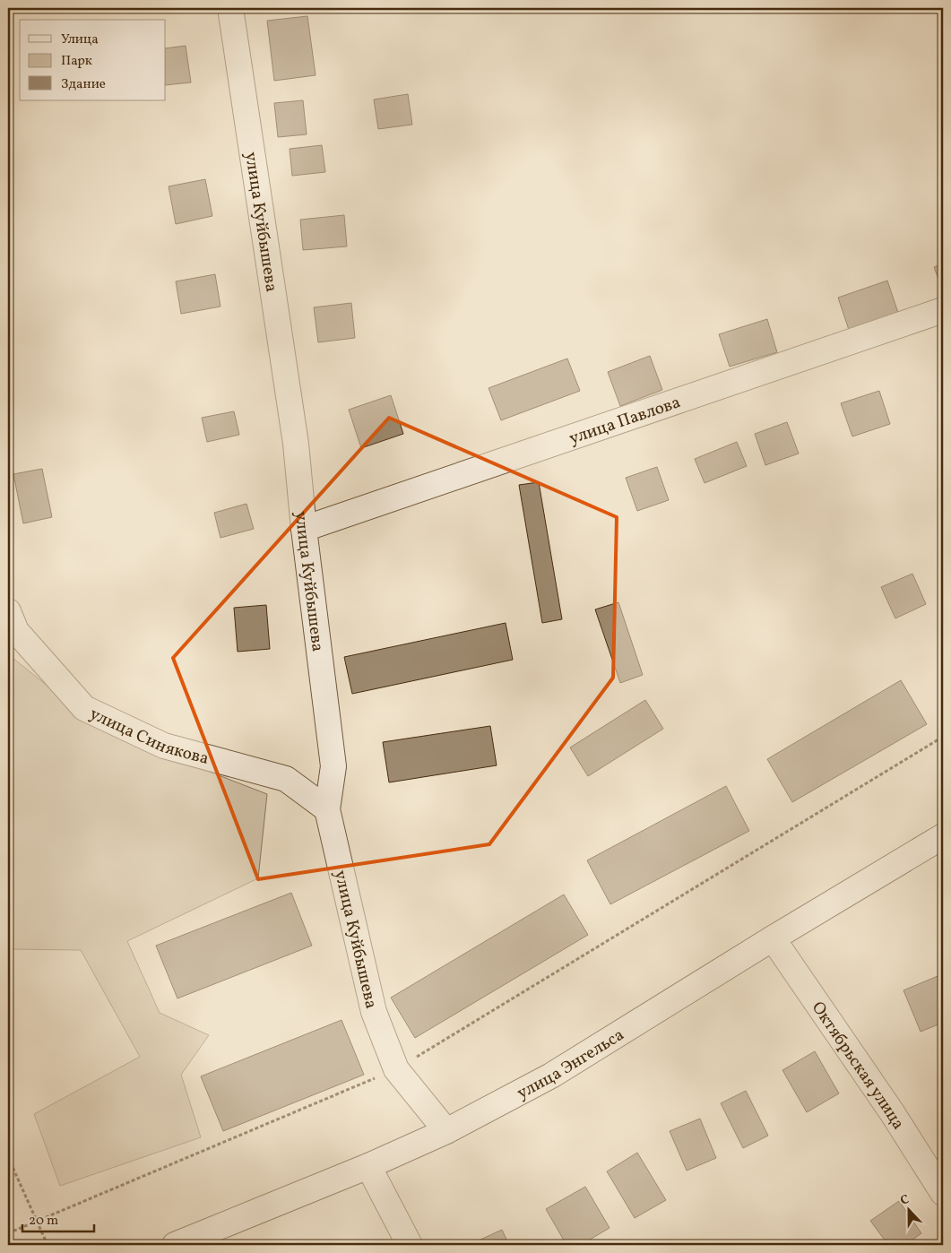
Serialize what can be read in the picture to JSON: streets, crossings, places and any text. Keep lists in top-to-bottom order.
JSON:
{
  "streets": {
    "street": [
      "улица Куйбышева",
      "улица Павлова",
      "улица Синякова",
      "улица Энгельса",
      "Октябрьская улица"
    ]
  },
  "crossings": [
    ["улица Куйбышева", "улица Павлова"],
    ["улица Куйбышева", "улица Синякова"],
    ["улица Куйбышева", "улица Энгельса"],
    ["улица Энгельса", "Октябрьская улица"]
  ],
  "legend": ["Улица", "Парк", "Здание"],
  "scale_bar": "20 m",
  "north": "top"
}
